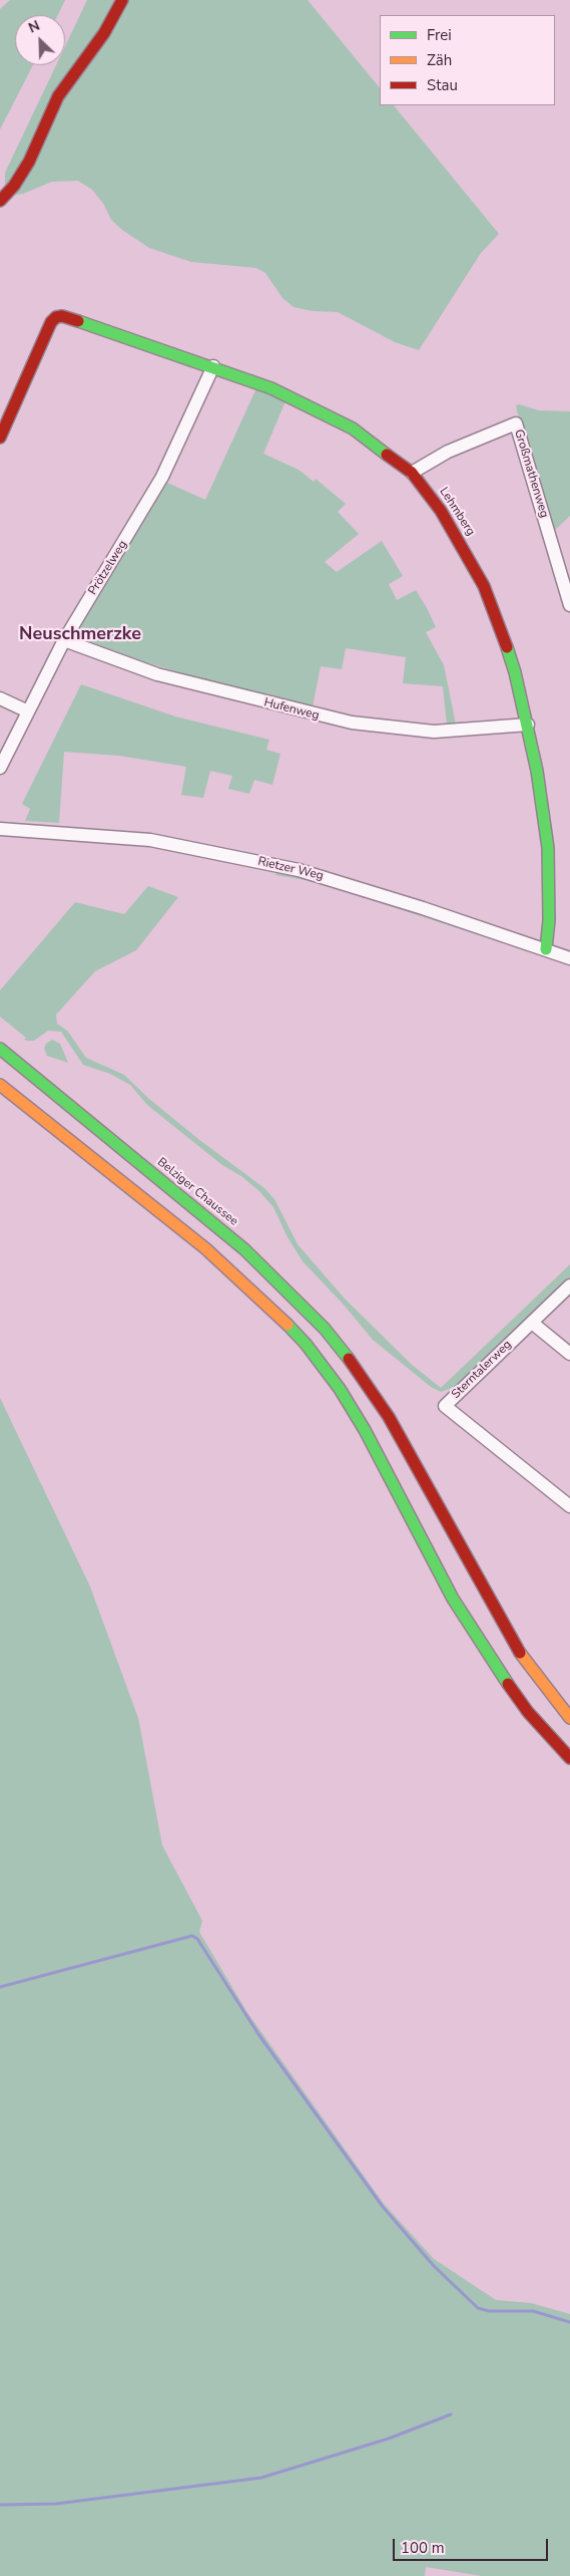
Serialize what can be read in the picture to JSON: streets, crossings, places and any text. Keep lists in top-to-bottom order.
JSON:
{
  "streets": {
    "street": [
      "Großmathenweg",
      "Lehmberg",
      "Prötzelweg",
      "Hufenweg",
      "Rietzer Weg",
      "Belziger Chaussee",
      "Sterntalerweg"
    ]
  },
  "crossings": [
    ["Großmathenweg", "Lehmberg"],
    ["Lehmberg", "Prötzelweg"],
    ["Lehmberg", "Hufenweg"],
    ["Lehmberg", "Rietzer Weg"],
    ["Prötzelweg", "Hufenweg"]
  ],
  "districts": ["Neuschmerzke"],
  "legend": ["Frei", "Zäh", "Stau"],
  "scale_bar": "100 m",
  "north": "top left"
}
